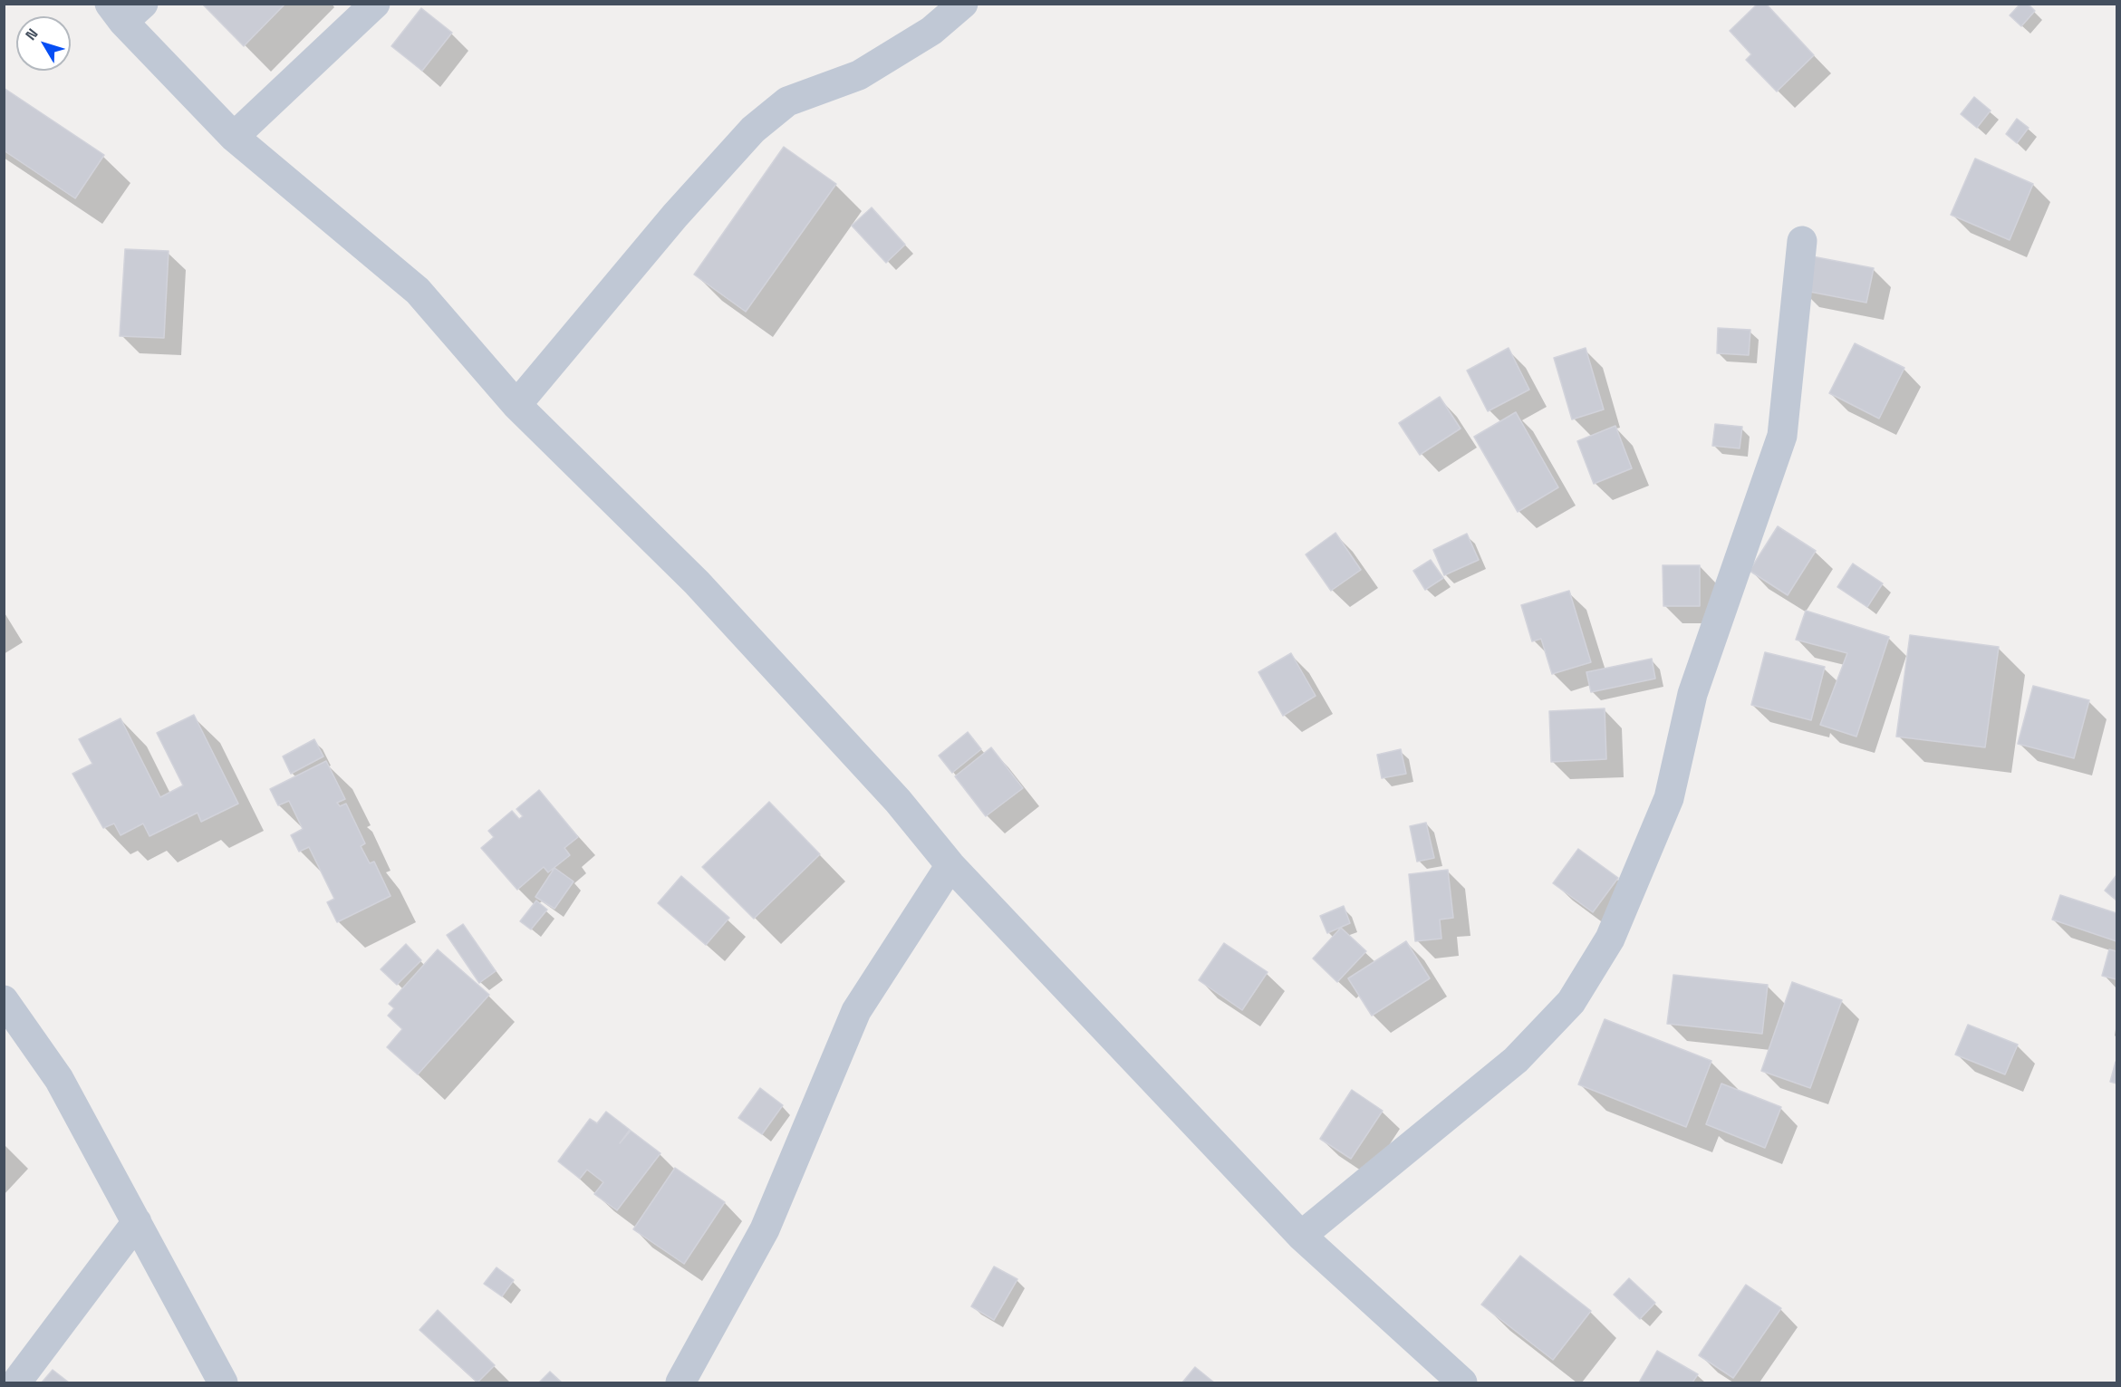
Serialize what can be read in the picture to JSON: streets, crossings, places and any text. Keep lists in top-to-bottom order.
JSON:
{
  "north": "top left"
}
